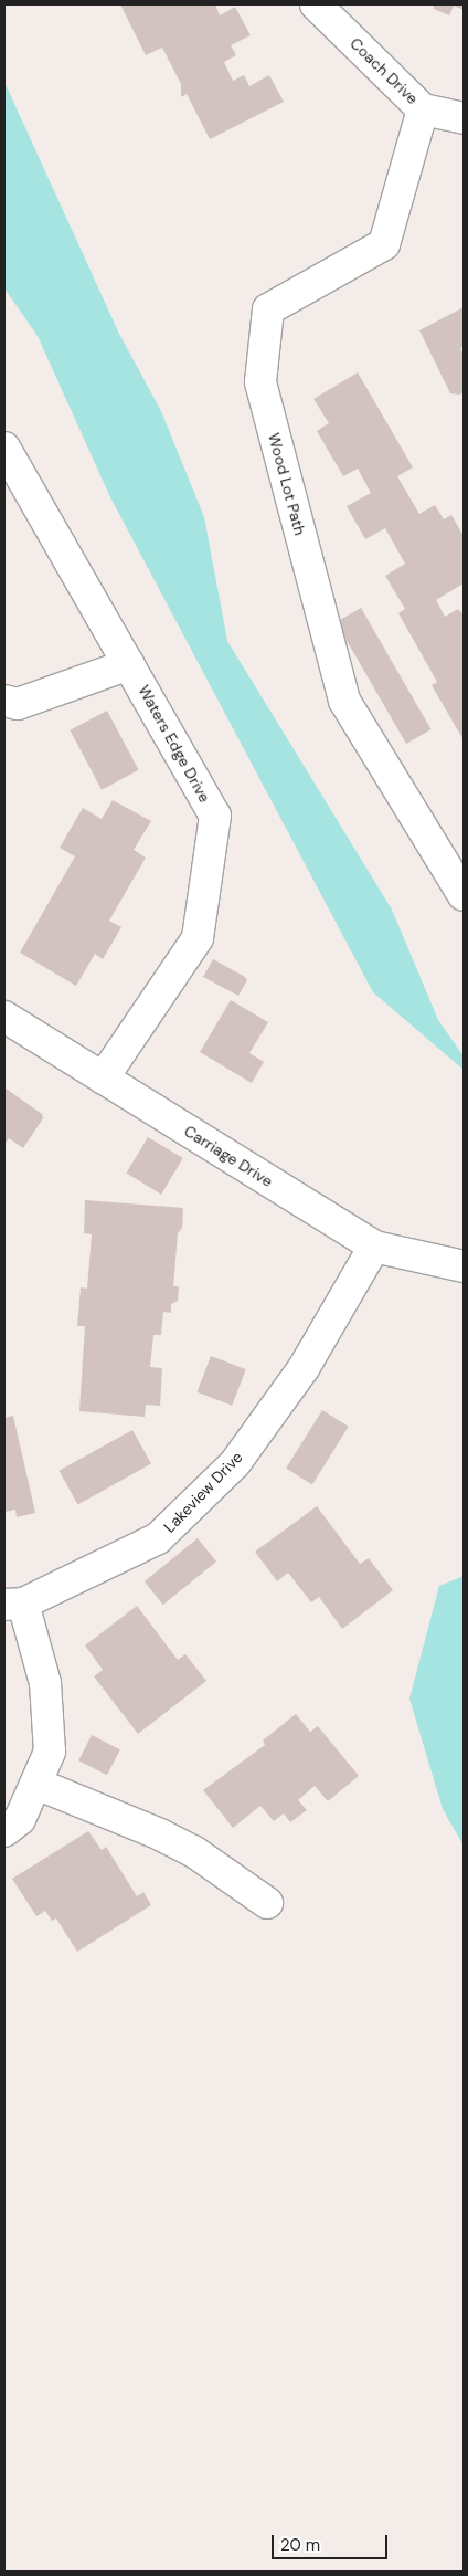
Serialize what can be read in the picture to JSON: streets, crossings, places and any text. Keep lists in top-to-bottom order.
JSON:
{
  "streets": {
    "street": [
      "Coach Drive",
      "Wood Lot Path",
      "Waters Edge Drive",
      "Carriage Drive",
      "Lakeview Drive"
    ]
  },
  "crossings": [
    ["Coach Drive", "Wood Lot Path"],
    ["Waters Edge Drive", "Carriage Drive"],
    ["Carriage Drive", "Lakeview Drive"]
  ],
  "scale_bar": "20 m"
}
